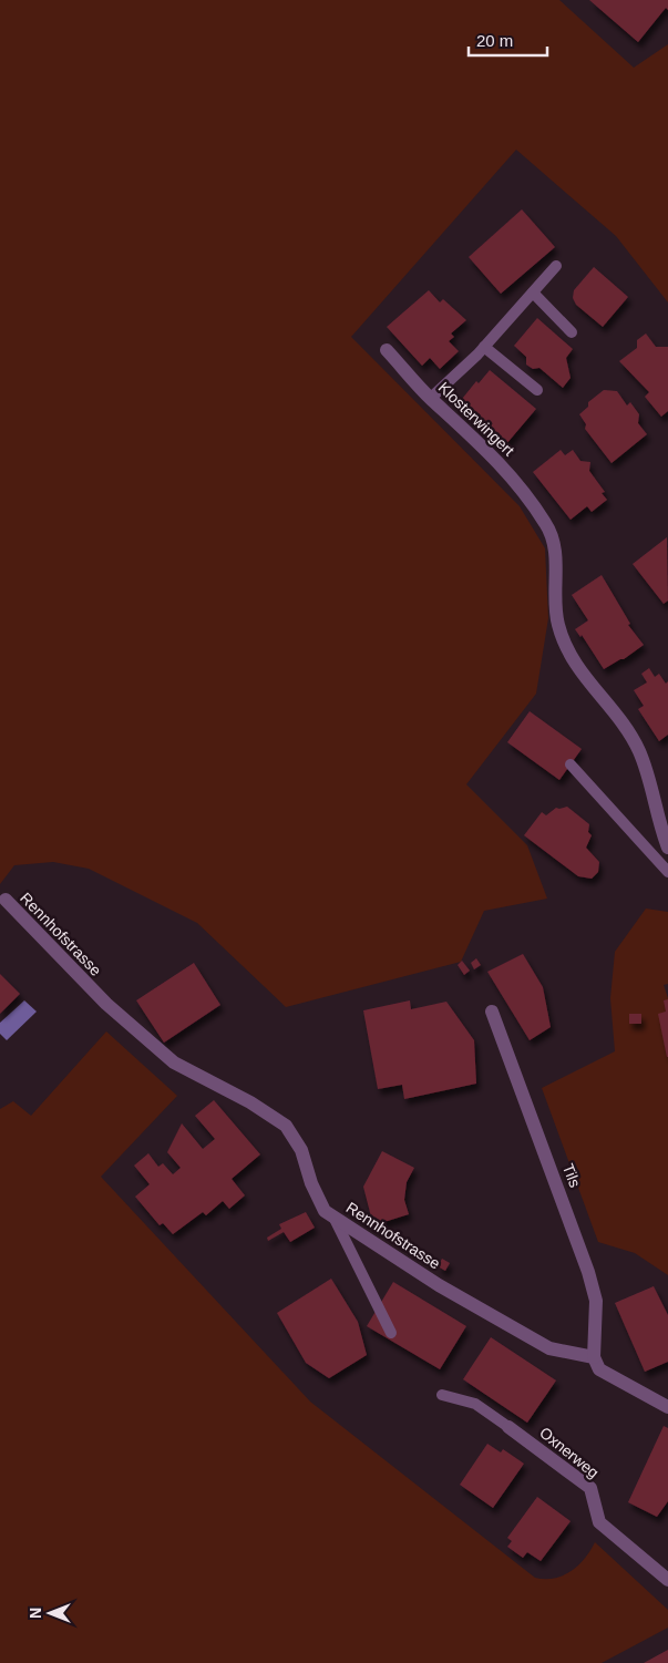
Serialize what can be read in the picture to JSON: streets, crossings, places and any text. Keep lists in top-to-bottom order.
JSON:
{
  "streets": {
    "street": [
      "Klosterwingert",
      "Rennhofstrasse",
      "Tils",
      "Oxnerweg"
    ]
  },
  "crossings": [
    ["Rennhofstrasse", "Tils"]
  ],
  "scale_bar": "20 m",
  "north": "left"
}
